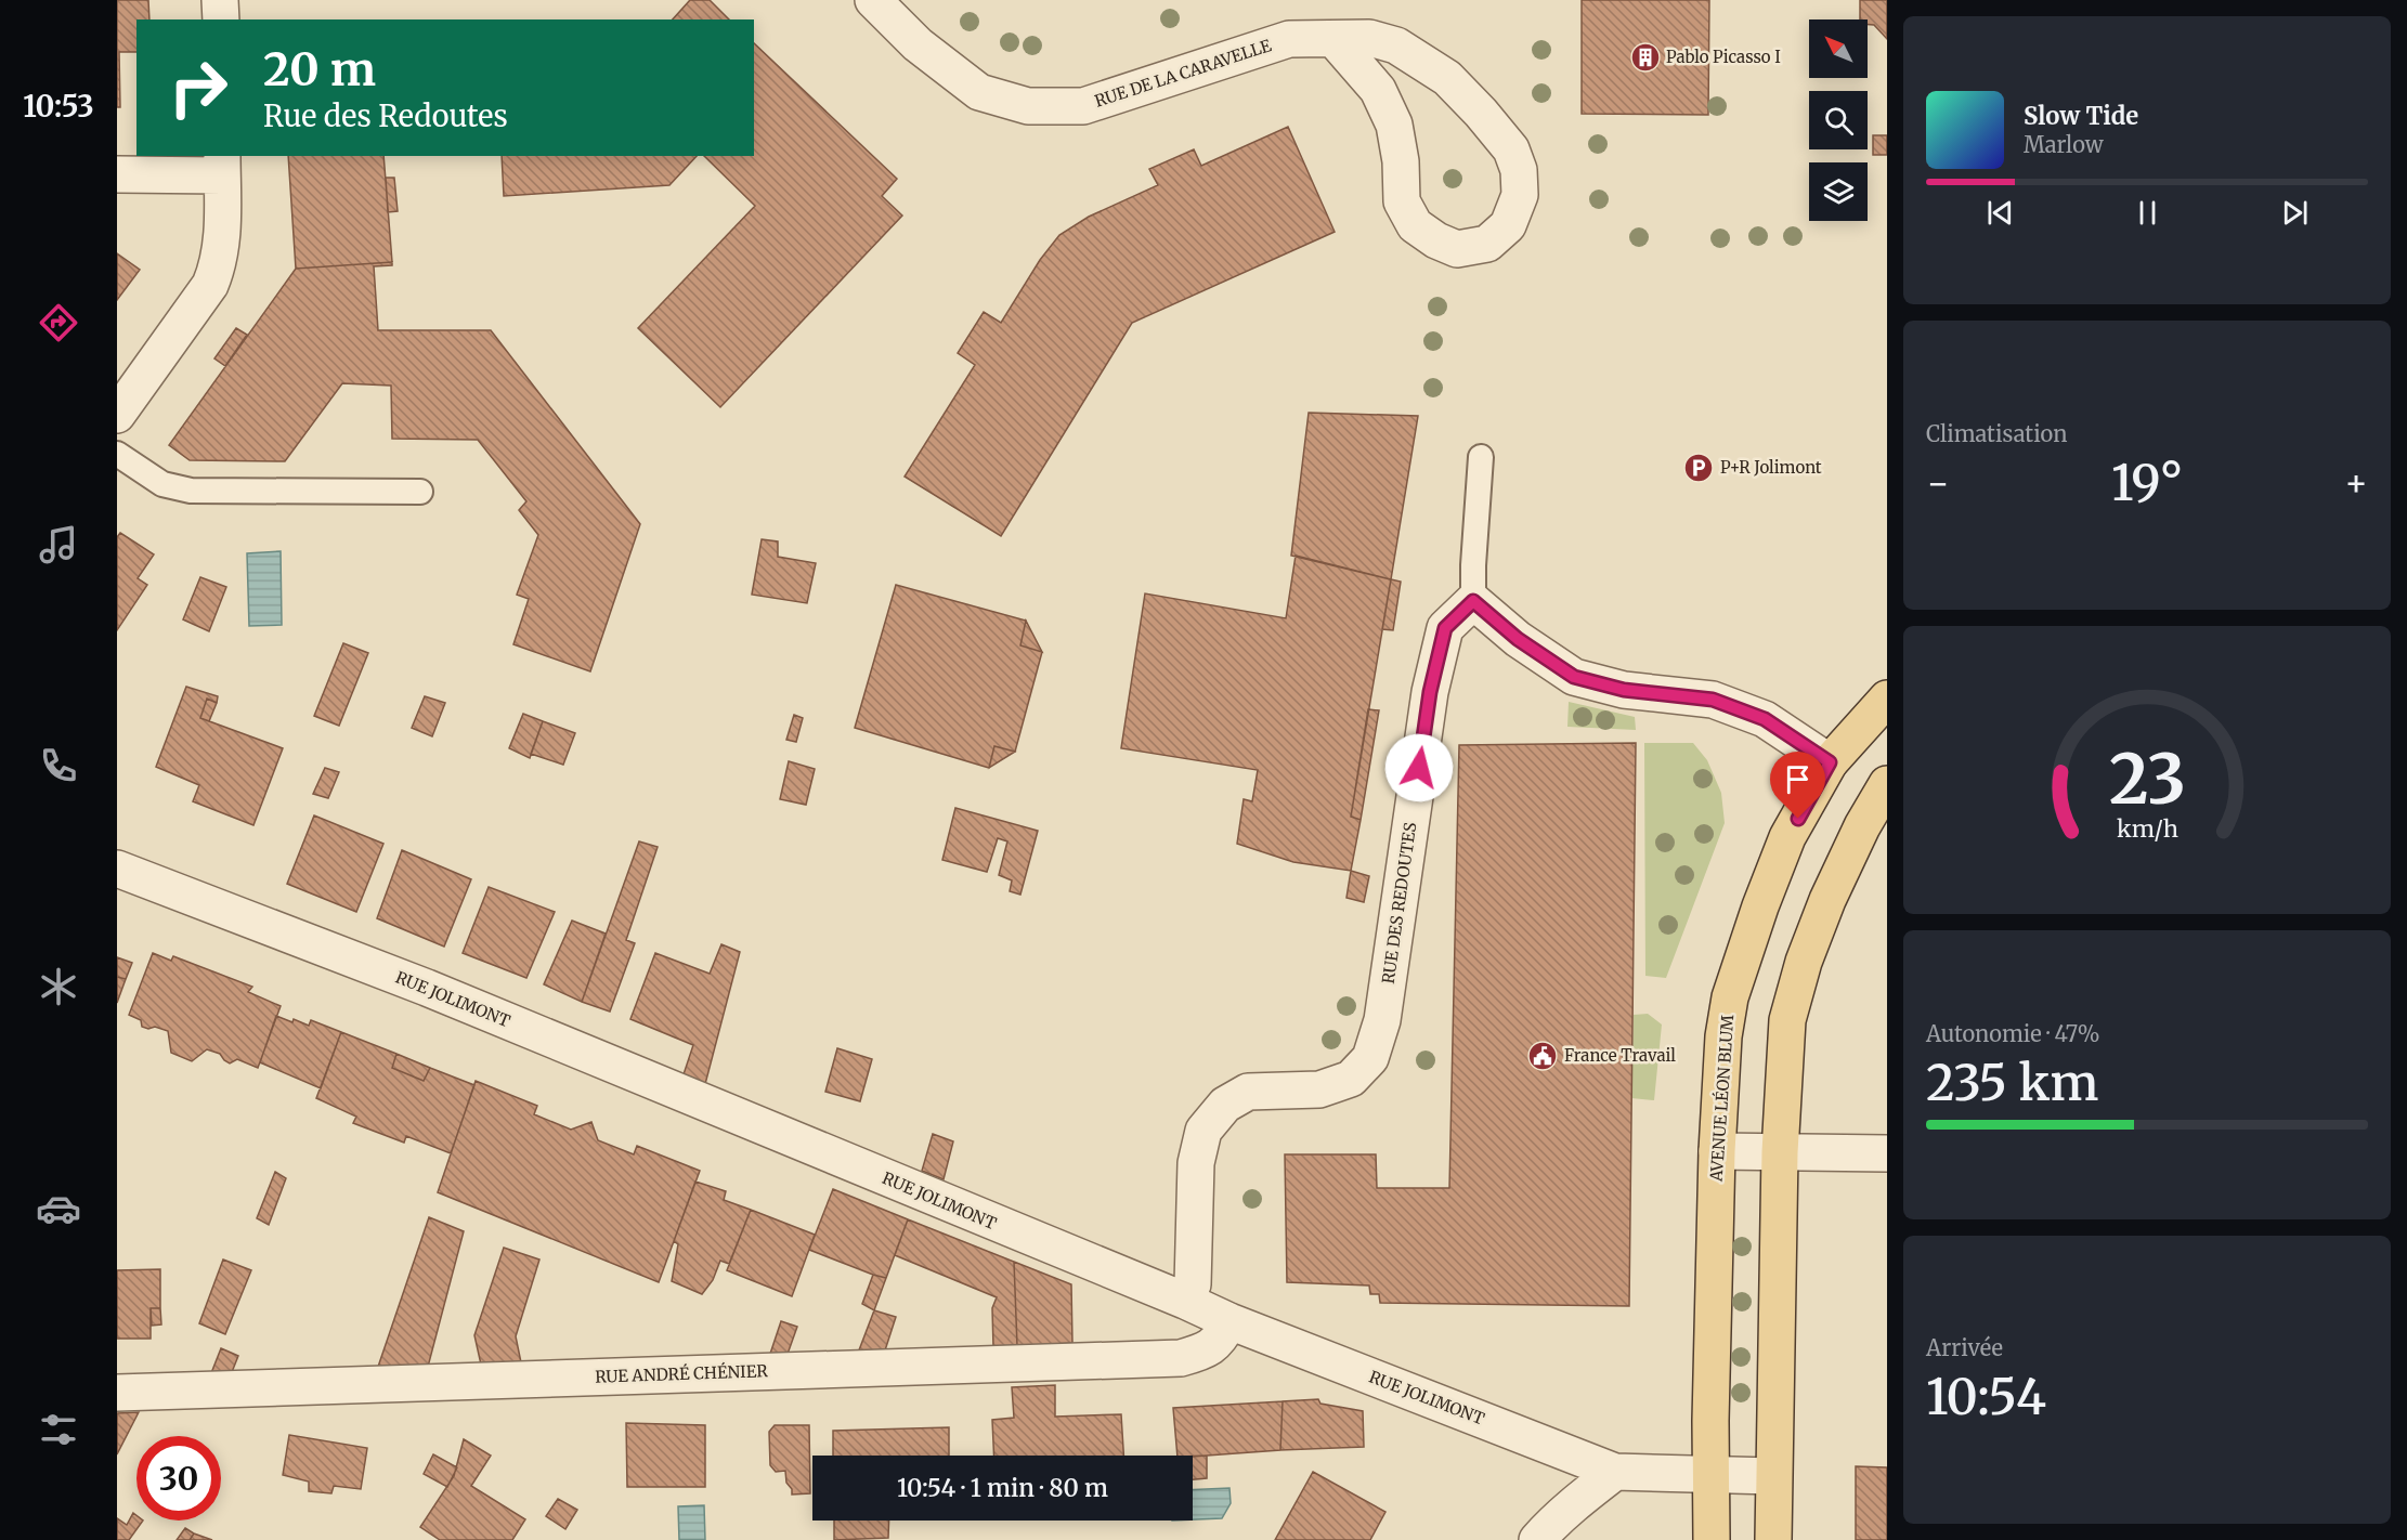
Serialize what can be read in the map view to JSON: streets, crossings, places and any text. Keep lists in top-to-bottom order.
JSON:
{
  "streets": {
    "main road": ["AVENUE LÉON BLUM"],
    "street": [
      "RUE DE LA CARAVELLE",
      "RUE DES REDOUTES",
      "RUE JOLIMONT",
      "RUE ANDRÉ CHÉNIER"
    ]
  },
  "crossings": [
    ["RUE DES REDOUTES", "RUE JOLIMONT"],
    ["RUE JOLIMONT", "AVENUE LÉON BLUM"],
    ["RUE JOLIMONT", "RUE ANDRÉ CHÉNIER"]
  ],
  "places": {
    "building": ["Pablo Picasso I"],
    "parking": ["P+R Jolimont"],
    "public building": ["France Travail"]
  },
  "north": "top left",
  "page": {
    "tabs": "10:53",
    "turn": ["20 m", "Rue des Redoutes"],
    "song": ["Slow Tide", "Marlow"],
    "tile": [
      "Climatisation",
      ["Autonomie · 47%", "235 km"],
      ["Arrivée", "10:54"]
    ],
    "heat": ["−", "19°", "+"],
    "limit": "30",
    "trip": "10:54 · 1 min · 80 m",
    "gauge": ["23", "km/h"]
  }
}
